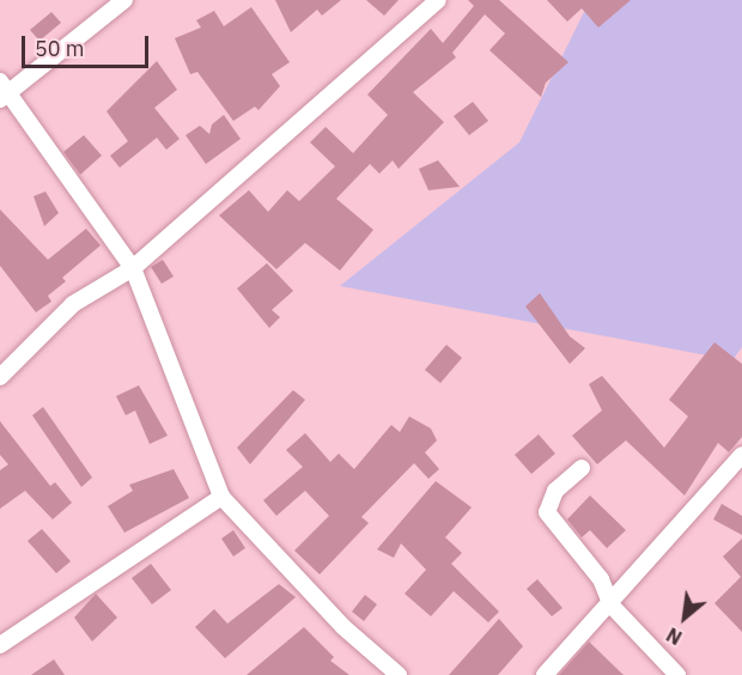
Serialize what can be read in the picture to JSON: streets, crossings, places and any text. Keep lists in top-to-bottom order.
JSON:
{
  "scale_bar": "50 m",
  "north": "bottom left"
}
